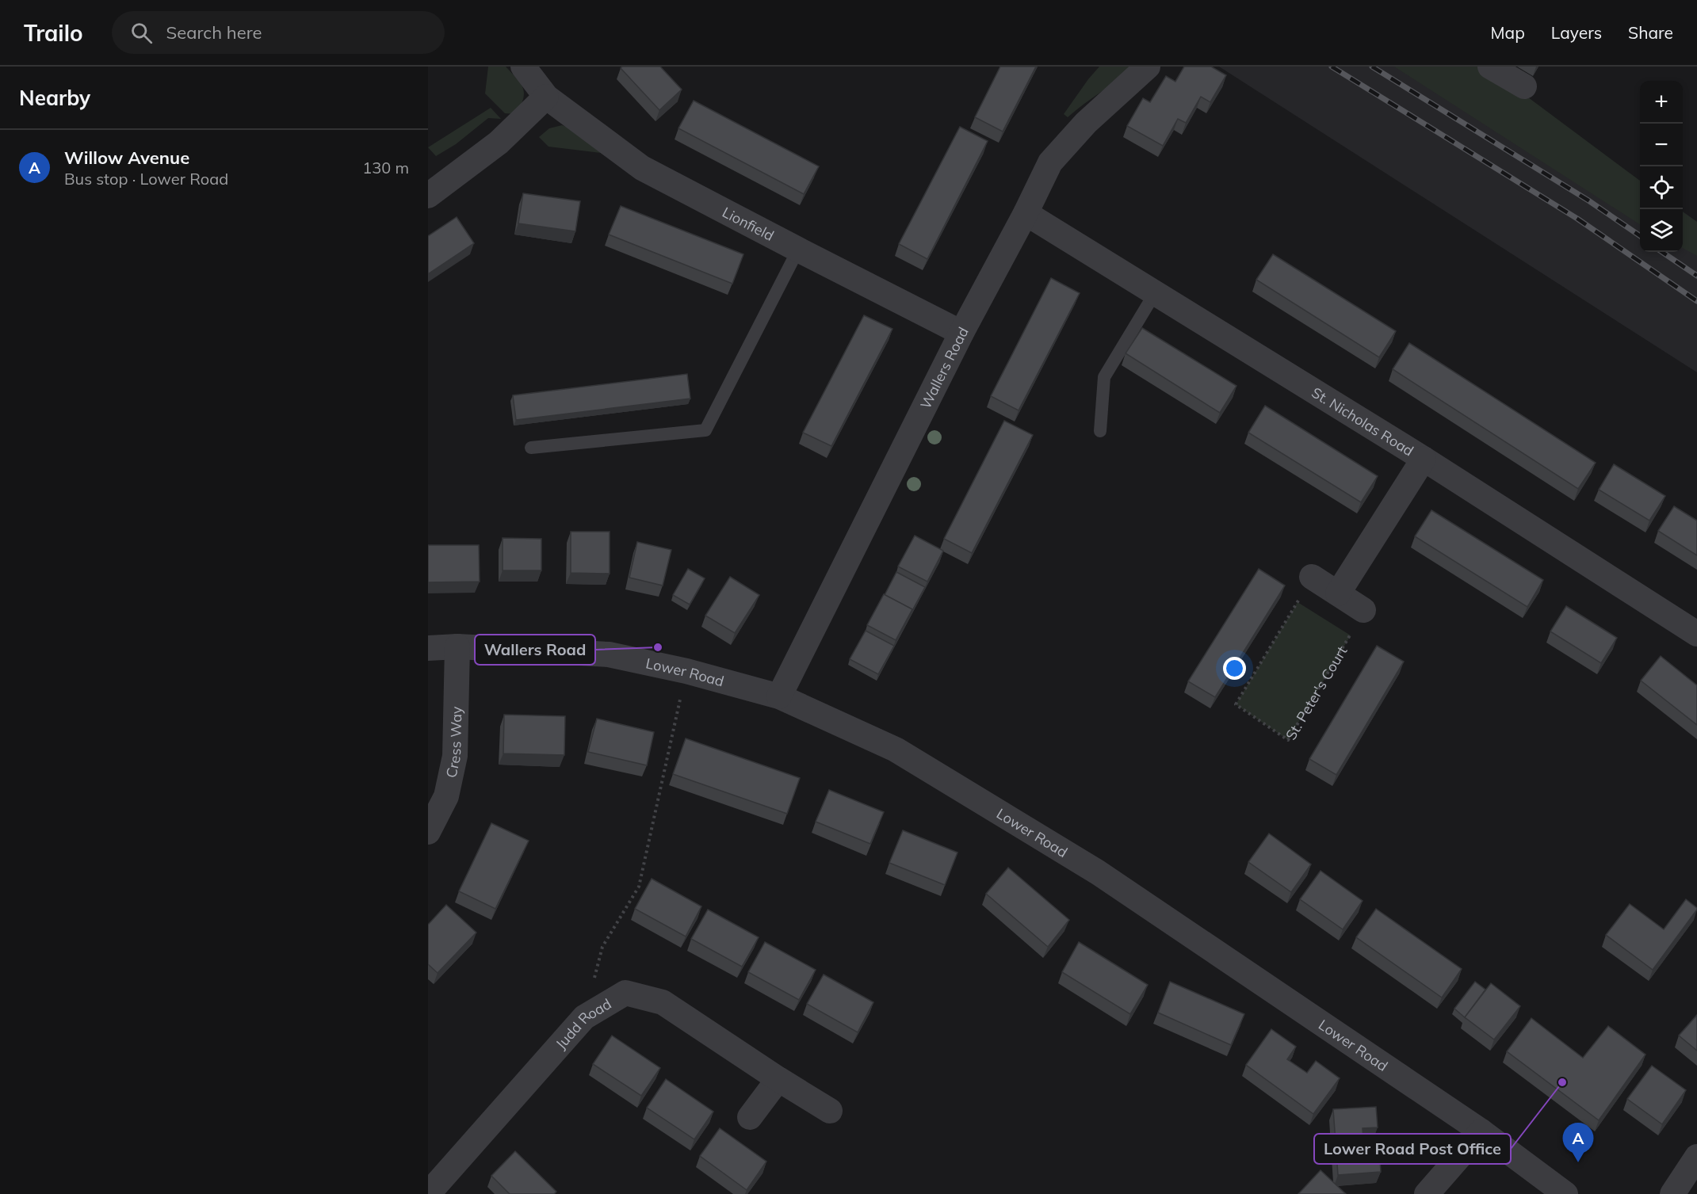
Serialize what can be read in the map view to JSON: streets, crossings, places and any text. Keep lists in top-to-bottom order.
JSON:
{
  "streets": {
    "street": [
      "Lionfield",
      "Wallers Road",
      "St. Nicholas Road",
      "Lower Road",
      "Cress Way",
      "Judd Road"
    ],
    "path": ["St. Peter's Court"]
  },
  "crossings": [
    ["Lionfield", "Wallers Road"],
    ["Wallers Road", "St. Nicholas Road"],
    ["Wallers Road", "Lower Road"],
    ["Lower Road", "Cress Way"]
  ],
  "places": ["Wallers Road", "Lower Road Post Office"],
  "page": {
    "header": "Trailo",
    "search": "Search here",
    "nav": ["Map", "Layers", "Share"],
    "heading": "Nearby",
    "map_buttons": ["+", "−"],
    "list": [
      {
        "mark": "A",
        "name": "Willow Avenue",
        "note": "Bus stop · Lower Road",
        "value": "130 m"
      }
    ],
    "pins": "A"
  }
}
